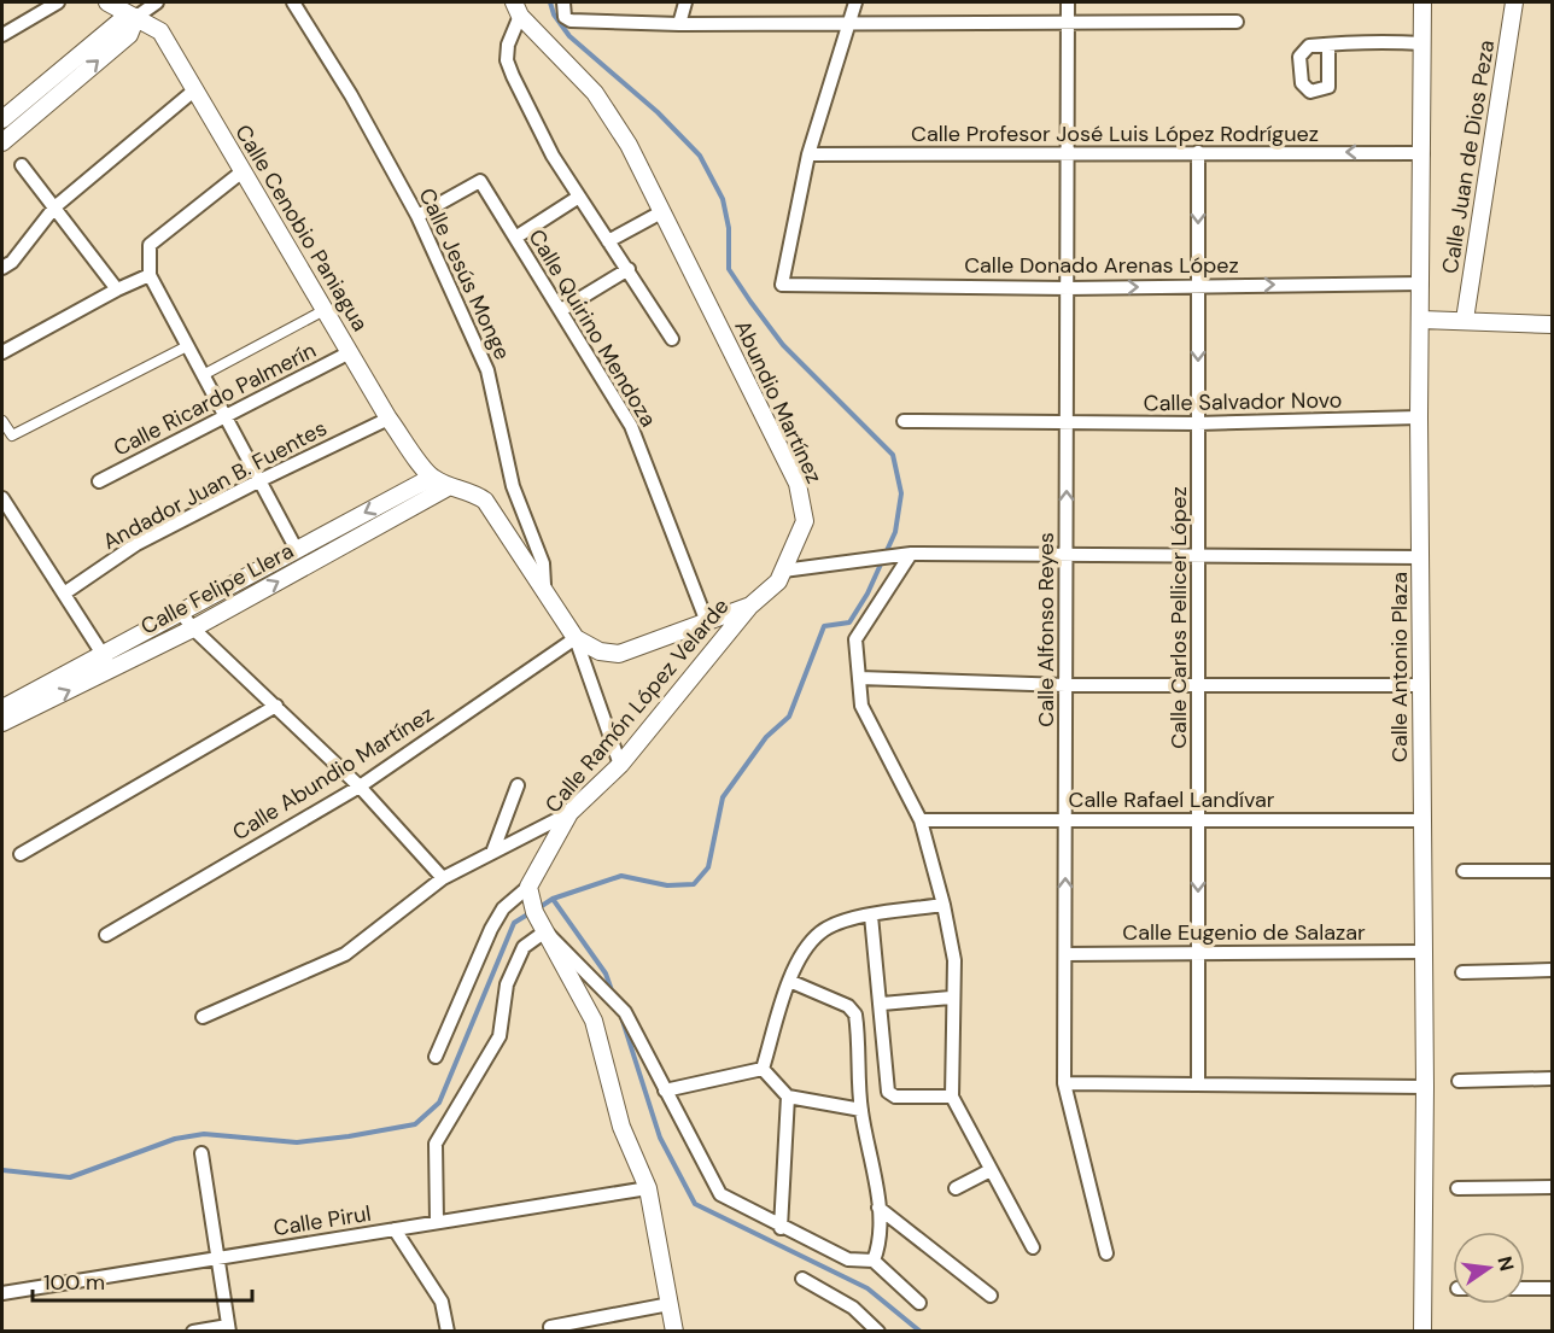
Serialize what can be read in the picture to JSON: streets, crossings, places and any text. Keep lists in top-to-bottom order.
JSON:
{
  "streets": {
    "street": [
      "Calle Profesor José Luis López Rodríguez",
      "Calle Juan de Dios Peza",
      "Calle Cenobio Paniagua",
      "Calle Donado Arenas López",
      "Calle Jesús Monge",
      "Calle Quirino Mendoza",
      "Calle Ricardo Palmerín",
      "Abundio Martínez",
      "Calle Salvador Novo",
      "Andador Juan B. Fuentes",
      "Calle Felipe Llera",
      "Calle Carlos Pellicer López",
      "Calle Alfonso Reyes",
      "Calle Antonio Plaza",
      "Calle Ramón López Velarde",
      "Calle Abundio Martínez",
      "Calle Rafael Landívar",
      "Calle Eugenio de Salazar",
      "Calle Pirul"
    ]
  },
  "crossings": [
    ["Calle Profesor José Luis López Rodríguez", "Calle Donado Arenas López"],
    ["Calle Profesor José Luis López Rodríguez", "Calle Carlos Pellicer López"],
    ["Calle Profesor José Luis López Rodríguez", "Calle Alfonso Reyes"],
    ["Calle Profesor José Luis López Rodríguez", "Calle Antonio Plaza"],
    ["Calle Cenobio Paniagua", "Calle Ricardo Palmerín"],
    ["Calle Cenobio Paniagua", "Andador Juan B. Fuentes"],
    ["Calle Cenobio Paniagua", "Calle Felipe Llera"],
    ["Calle Donado Arenas López", "Calle Carlos Pellicer López"],
    ["Calle Donado Arenas López", "Calle Alfonso Reyes"],
    ["Calle Donado Arenas López", "Calle Antonio Plaza"],
    ["Calle Jesús Monge", "Calle Quirino Mendoza"],
    ["Calle Quirino Mendoza", "Abundio Martínez"],
    ["Abundio Martínez", "Calle Ramón López Velarde"],
    ["Abundio Martínez", "Calle Abundio Martínez"],
    ["Calle Salvador Novo", "Calle Carlos Pellicer López"],
    ["Calle Salvador Novo", "Calle Alfonso Reyes"],
    ["Calle Salvador Novo", "Calle Antonio Plaza"],
    ["Calle Carlos Pellicer López", "Calle Rafael Landívar"],
    ["Calle Carlos Pellicer López", "Calle Eugenio de Salazar"],
    ["Calle Alfonso Reyes", "Calle Rafael Landívar"],
    ["Calle Alfonso Reyes", "Calle Eugenio de Salazar"],
    ["Calle Antonio Plaza", "Calle Rafael Landívar"],
    ["Calle Antonio Plaza", "Calle Eugenio de Salazar"]
  ],
  "one_way": ["Calle Donado Arenas López", "Calle Carlos Pellicer López"],
  "scale_bar": "100 m",
  "north": "right"
}
